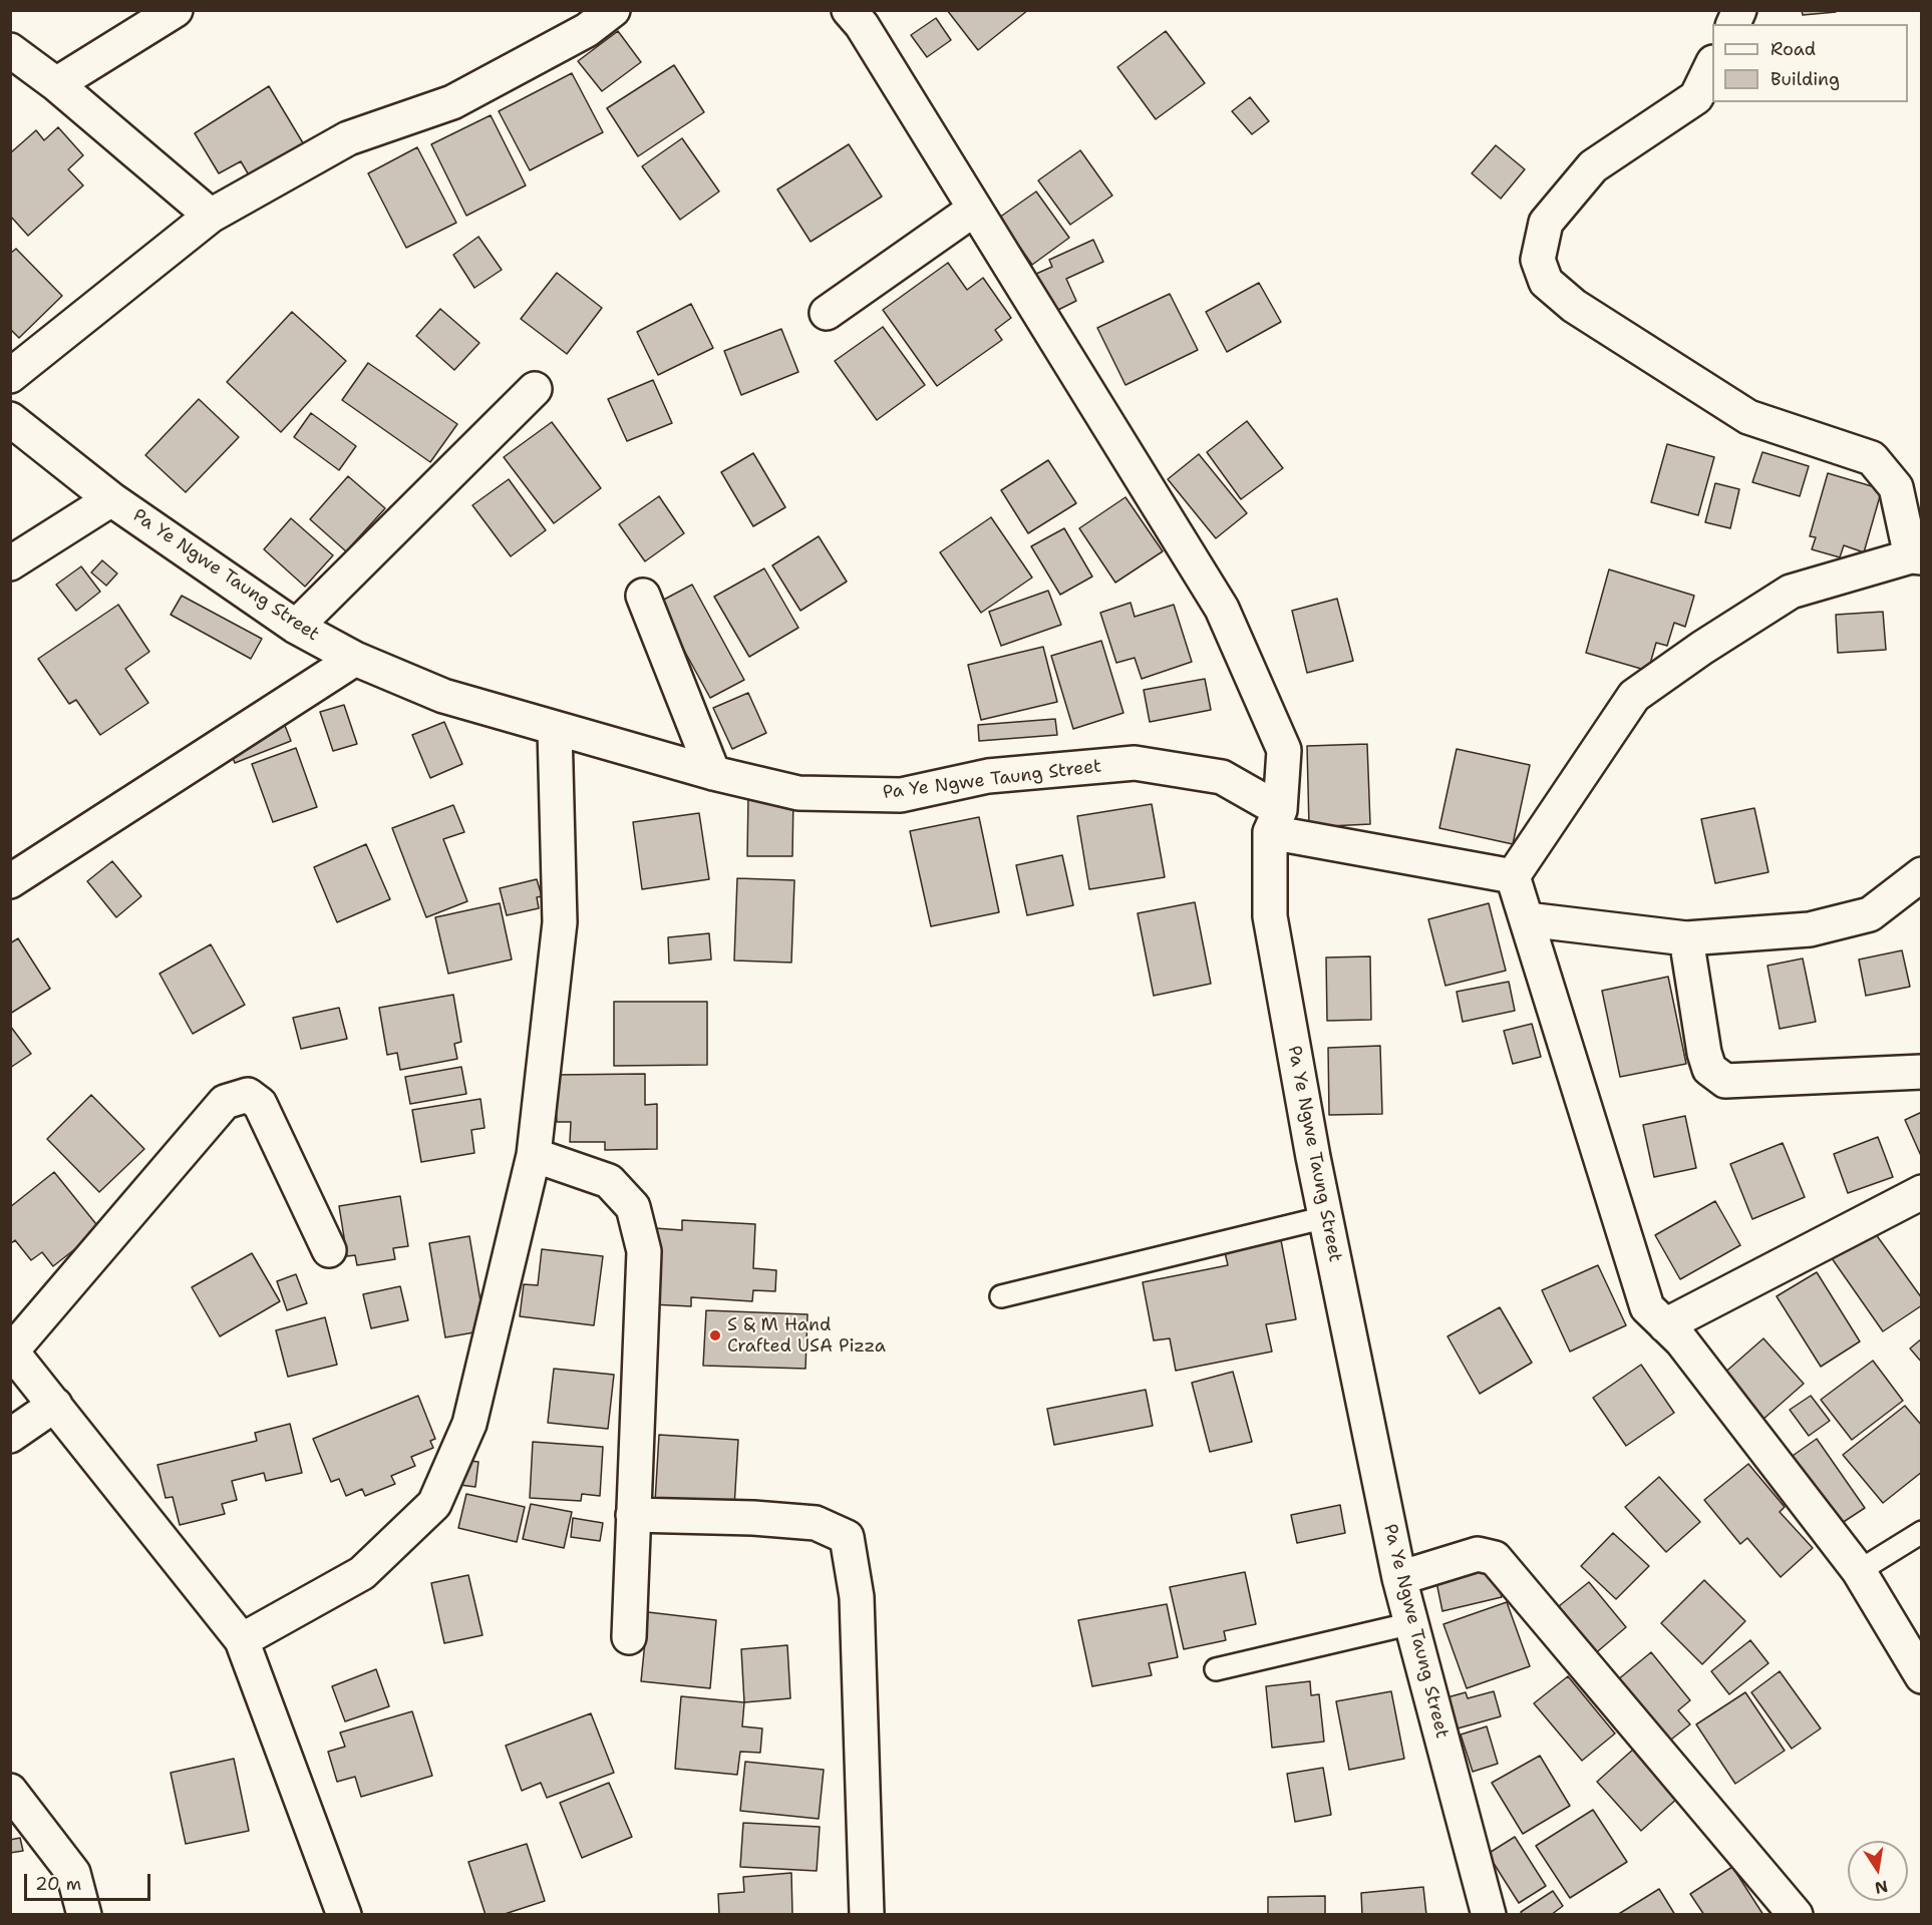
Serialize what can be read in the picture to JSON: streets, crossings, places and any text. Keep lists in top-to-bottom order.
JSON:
{
  "streets": {
    "street": ["Pa Ye Ngwe Taung Street"]
  },
  "places": ["S & M Hand Crafted USA Pizza"],
  "legend": ["Road", "Building"],
  "scale_bar": "20 m",
  "north": "bottom"
}
